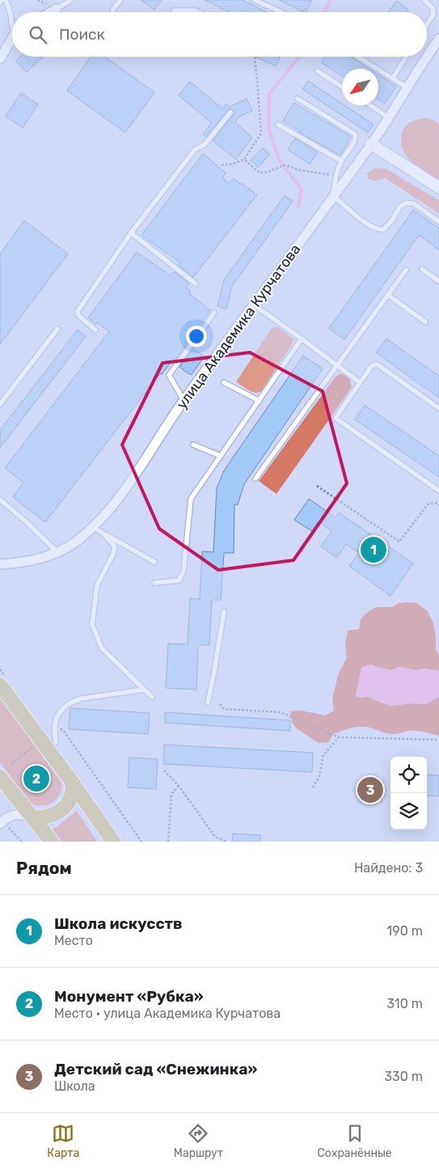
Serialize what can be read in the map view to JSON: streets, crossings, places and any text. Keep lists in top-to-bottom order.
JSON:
{
  "streets": {
    "street": ["улица Академика Курчатова"]
  },
  "north": "bottom left",
  "page": {
    "search": "Поиск",
    "pins": ["1", "2", "3"],
    "heading": ["Рядом", "Найдено: 3"],
    "list": [
      {
        "mark": "1",
        "name": "Школа искусств",
        "note": "Место",
        "value": "190 m"
      },
      {
        "mark": "2",
        "name": "Монумент «Рубка»",
        "note": "Место · улица Академика Курчатова",
        "value": "310 m"
      },
      {
        "mark": "3",
        "name": "Детский сад «Снежинка»",
        "note": "Школа",
        "value": "330 m"
      }
    ],
    "nav": ["Карта", "Маршрут", "Сохранённые"]
  }
}
